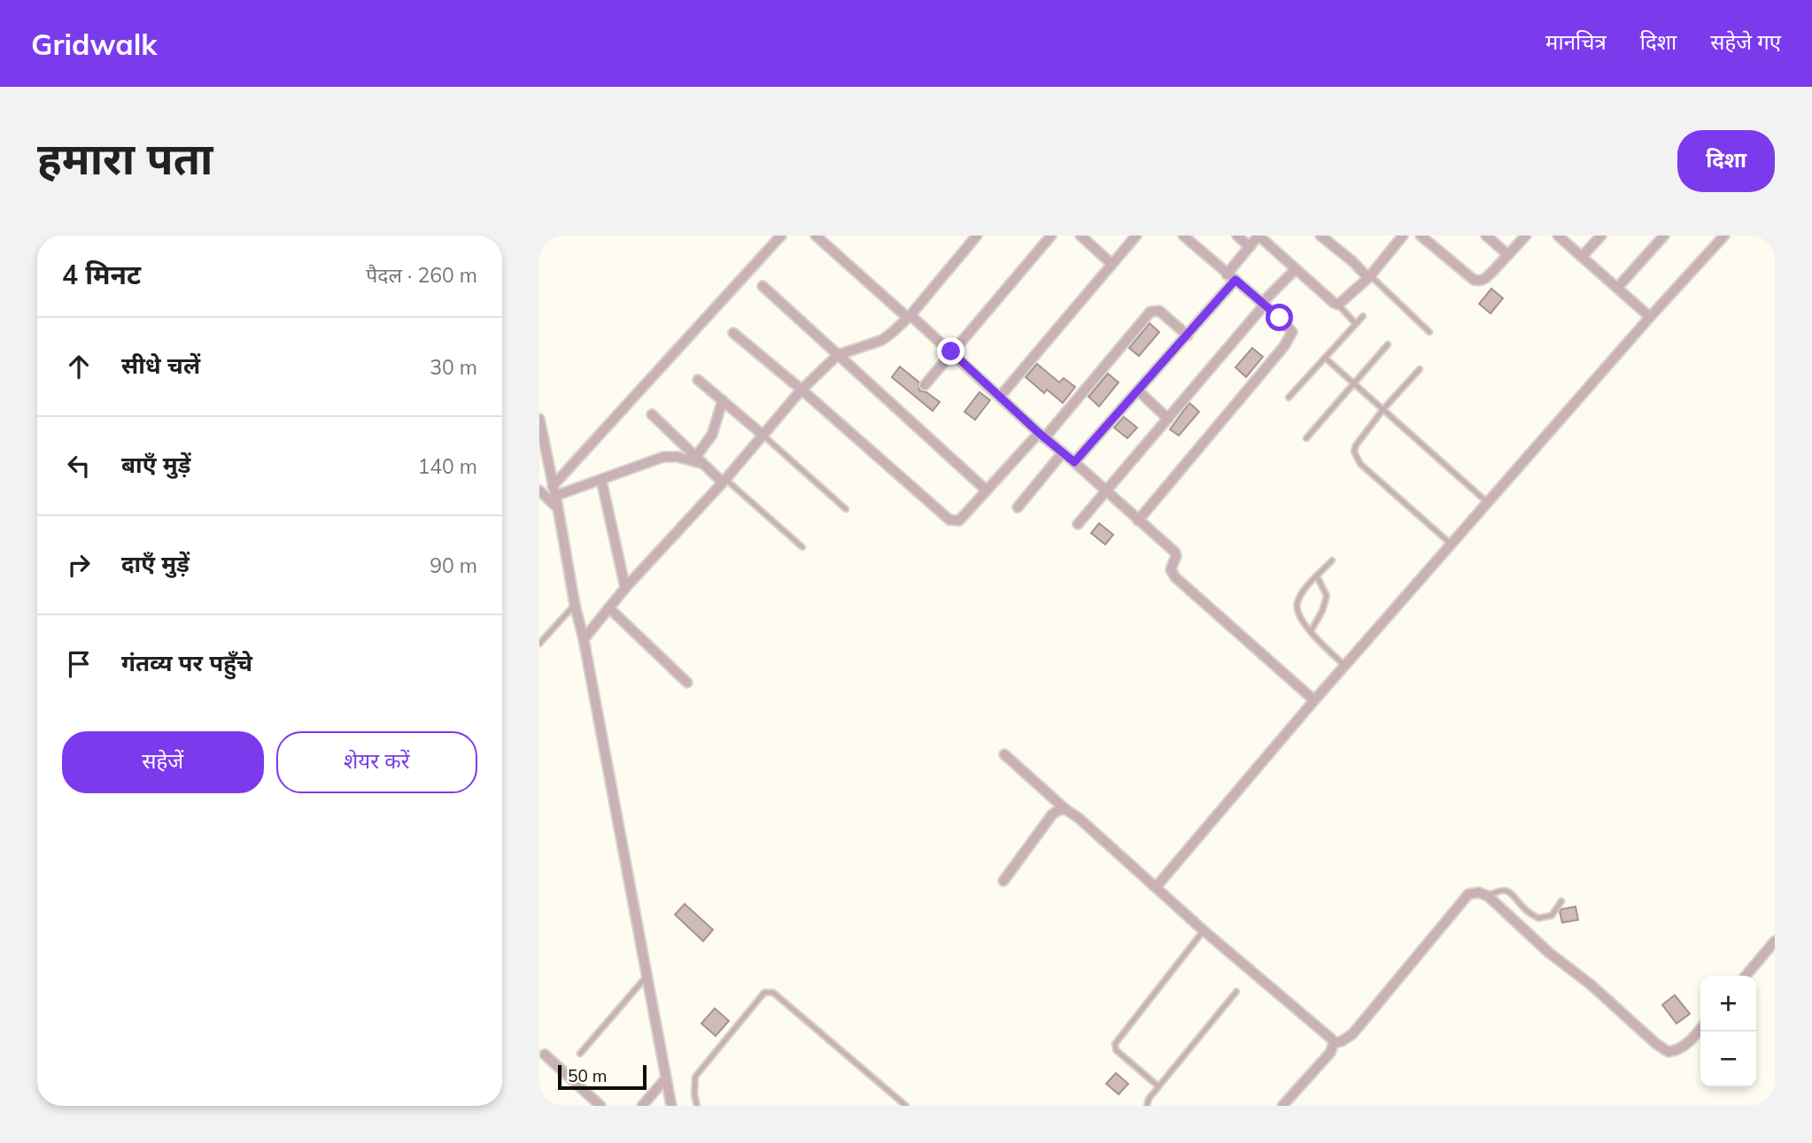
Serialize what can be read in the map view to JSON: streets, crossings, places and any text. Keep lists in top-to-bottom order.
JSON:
{
  "scale_bar": "50 m",
  "page": {
    "header": "Gridwalk",
    "nav": ["मानचित्र", "दिशा", "सहेजे गए"],
    "buttons": [
      "दिशा",
      ["सहेजें", "शेयर करें"]
    ],
    "title": "हमारा पता",
    "heading": ["4 मिनट", "पैदल · 260 m"],
    "list": [
      ["सीधे चलें", "30 m"],
      ["बाएँ मुड़ें", "140 m"],
      ["दाएँ मुड़ें", "90 m"],
      "गंतव्य पर पहुँचे"
    ],
    "map_buttons": ["+", "−"],
    "scale": "50 m"
  }
}
